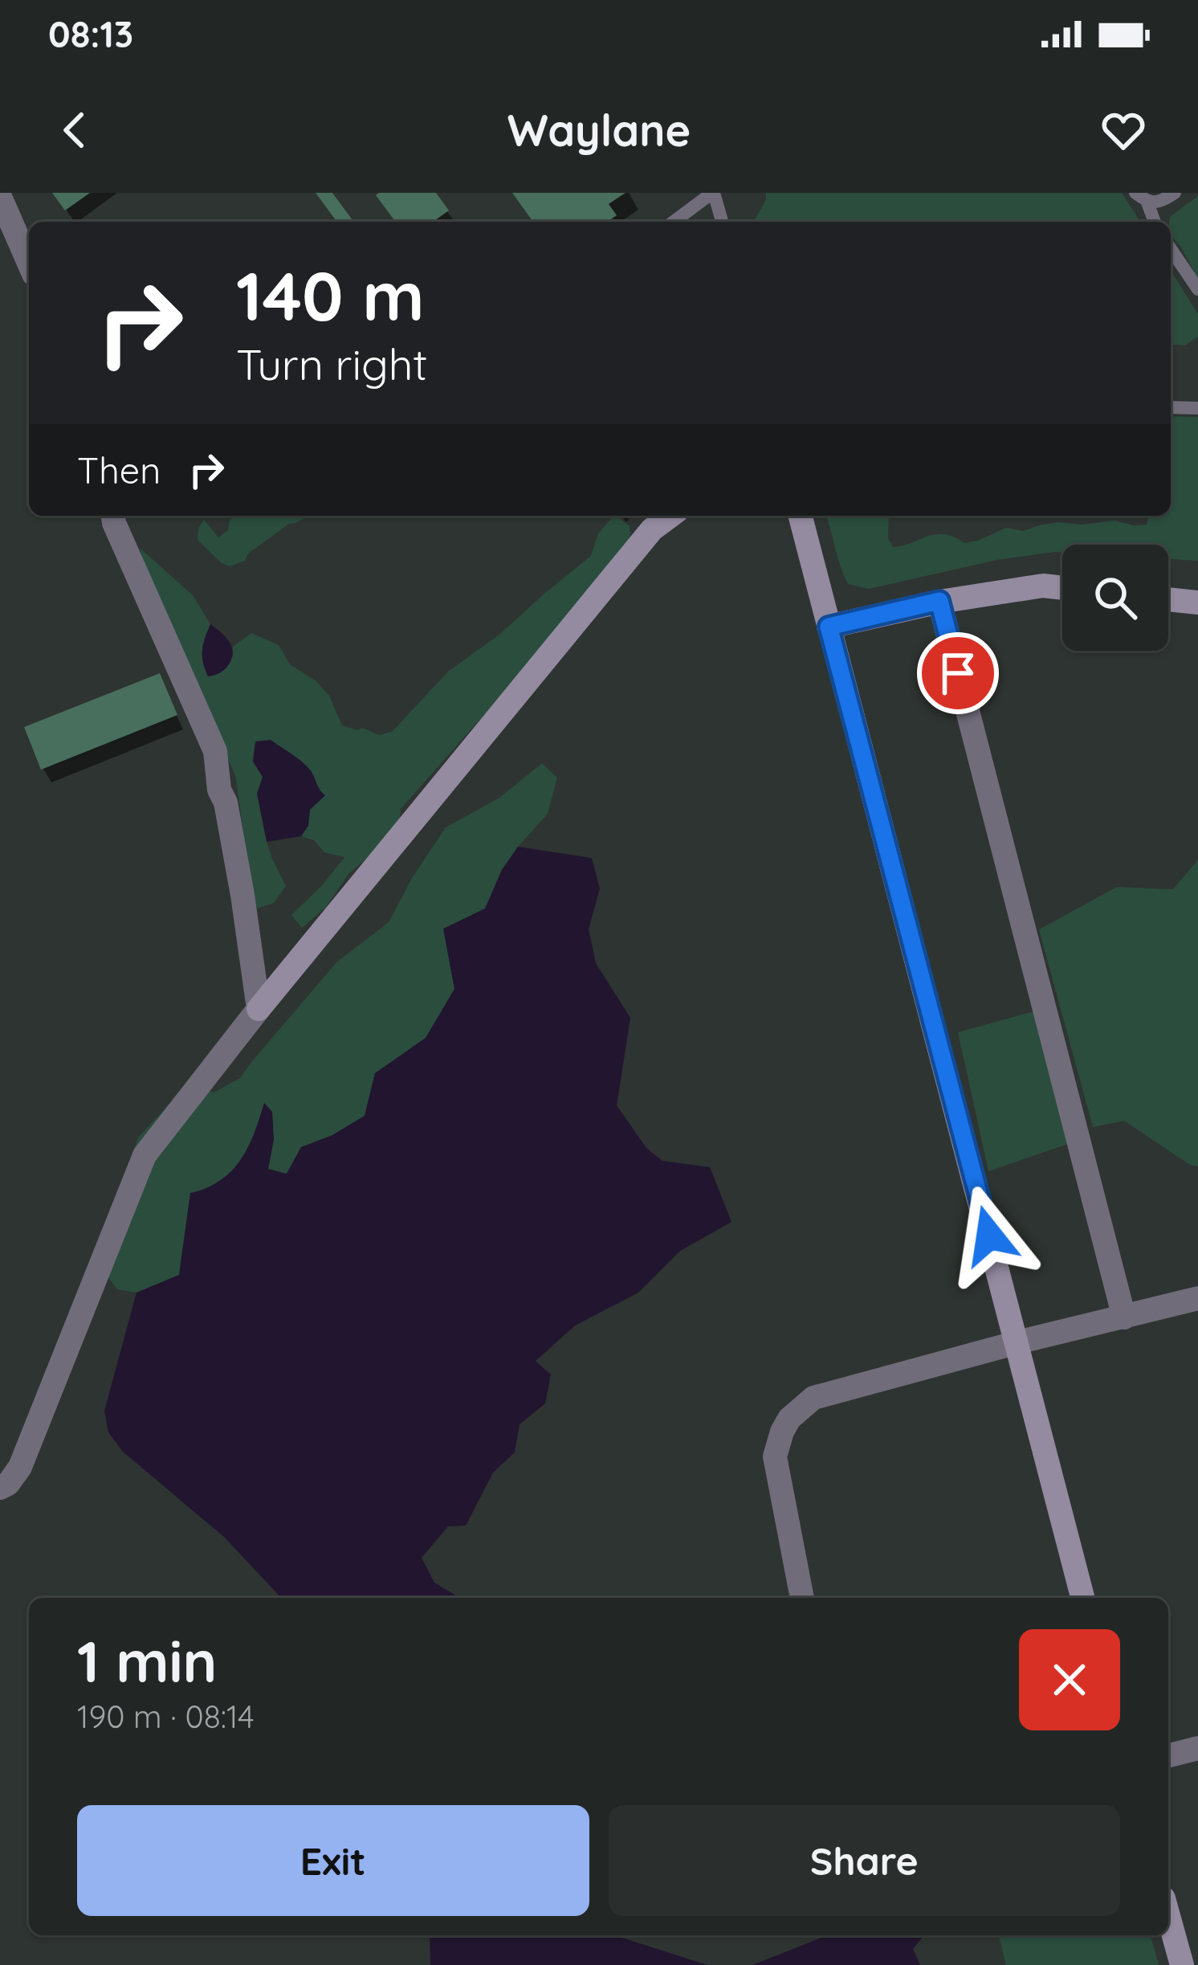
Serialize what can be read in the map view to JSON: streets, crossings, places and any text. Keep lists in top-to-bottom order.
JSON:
{
  "page": {
    "status": "08:13",
    "header": "Waylane",
    "turn": ["140 m", "Turn right"],
    "then": "Then",
    "heading": ["1 min", "190 m · 08:14"],
    "buttons": ["Exit", "Share"]
  }
}
